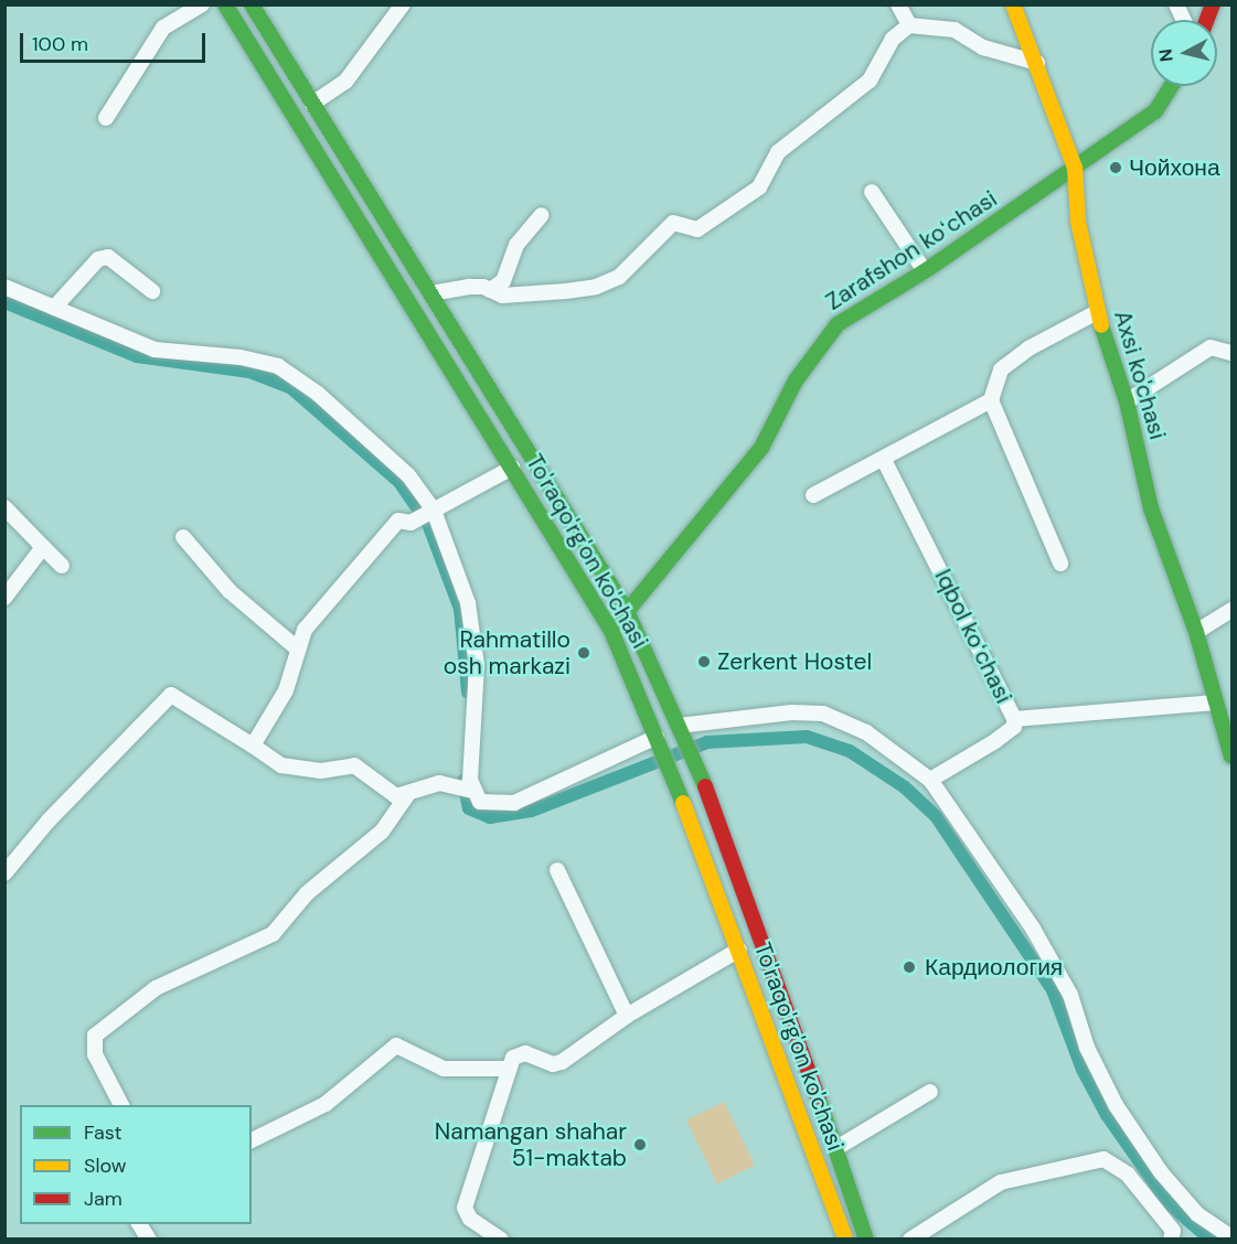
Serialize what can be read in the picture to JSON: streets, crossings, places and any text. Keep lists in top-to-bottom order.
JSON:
{
  "streets": {
    "main road": ["Zarafshon koʻchasi", "Axsi ko'chasi", "To'raqo'rg'on ko'chasi"],
    "street": ["Iqbol koʻchasi"]
  },
  "crossings": [
    ["Zarafshon koʻchasi", "Axsi ko'chasi"],
    ["Zarafshon koʻchasi", "To'raqo'rg'on ko'chasi"]
  ],
  "places": [
    "Чойхона",
    "Rahmatillo osh markazi",
    "Zerkent Hostel",
    "Кардиология",
    "Namangan shahar 51-maktab"
  ],
  "legend": ["Fast", "Slow", "Jam"],
  "scale_bar": "100 m",
  "north": "left"
}
